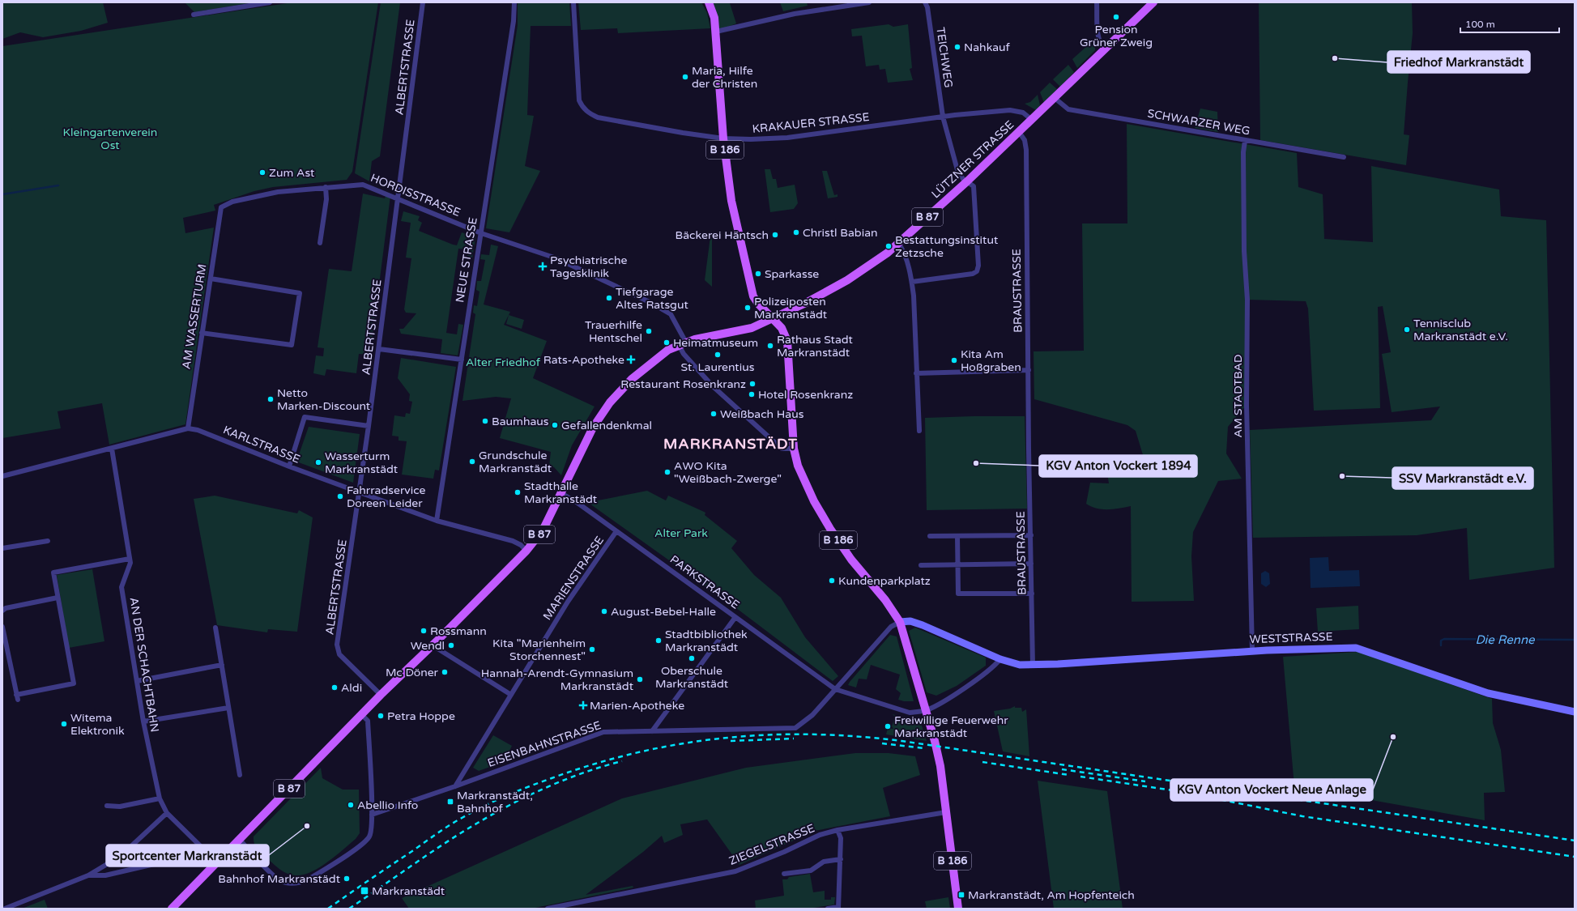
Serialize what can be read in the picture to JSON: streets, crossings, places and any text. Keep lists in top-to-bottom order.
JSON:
{
  "streets": {
    "main road": [
      "B 186",
      "LÜTZNER STRASSE",
      "B 87",
      "WESTSTRASSE"
    ],
    "street": [
      "TEICHWEG",
      "ALBERTSTRASSE",
      "SCHWARZER WEG",
      "KRAKAUER STRASSE",
      "HORDISSTRASSE",
      "NEUE STRASSE",
      "BRAUSTRASSE",
      "AM WASSERTURM",
      "AM STADTBAD",
      "KARLSTRASSE",
      "MARIENSTRASSE",
      "PARKSTRASSE",
      "AN DER SCHACHTBAHN",
      "EISENBAHNSTRASSE",
      "ZIEGELSTRASSE"
    ]
  },
  "crossings": [
    ["TEICHWEG", "KRAKAUER STRASSE"],
    ["TEICHWEG", "LÜTZNER STRASSE"],
    ["ALBERTSTRASSE", "HORDISSTRASSE"],
    ["ALBERTSTRASSE", "B 87"],
    ["ALBERTSTRASSE", "KARLSTRASSE"],
    ["SCHWARZER WEG", "LÜTZNER STRASSE"],
    ["SCHWARZER WEG", "AM STADTBAD"],
    ["KRAKAUER STRASSE", "B 186"],
    ["KRAKAUER STRASSE", "LÜTZNER STRASSE"],
    ["B 186", "LÜTZNER STRASSE"],
    ["B 186", "HORDISSTRASSE"],
    ["B 186", "B 87"],
    ["B 186", "PARKSTRASSE"],
    ["B 186", "WESTSTRASSE"],
    ["B 186", "EISENBAHNSTRASSE"],
    ["B 186", "ZIEGELSTRASSE"],
    ["LÜTZNER STRASSE", "B 87"],
    ["LÜTZNER STRASSE", "BRAUSTRASSE"],
    ["HORDISSTRASSE", "B 87"],
    ["HORDISSTRASSE", "NEUE STRASSE"],
    ["HORDISSTRASSE", "AM WASSERTURM"],
    ["B 87", "KARLSTRASSE"],
    ["B 87", "PARKSTRASSE"],
    ["B 87", "AN DER SCHACHTBAHN"],
    ["NEUE STRASSE", "KARLSTRASSE"],
    ["BRAUSTRASSE", "WESTSTRASSE"],
    ["AM WASSERTURM", "KARLSTRASSE"],
    ["AM STADTBAD", "WESTSTRASSE"],
    ["KARLSTRASSE", "AN DER SCHACHTBAHN"],
    ["MARIENSTRASSE", "PARKSTRASSE"],
    ["MARIENSTRASSE", "EISENBAHNSTRASSE"],
    ["PARKSTRASSE", "WESTSTRASSE"],
    ["PARKSTRASSE", "EISENBAHNSTRASSE"],
    ["WESTSTRASSE", "EISENBAHNSTRASSE"]
  ],
  "districts": ["MARKRANSTÄDT"],
  "water": ["Die Renne"],
  "parks": ["Kleingartenverein Ost", "Alter Friedhof", "Alter Park"],
  "places": {
    "other": [
      "Pension Grüner Zweig",
      "Nahkauf",
      "Friedhof Markranstädt",
      "Maria, Hilfe der Christen",
      "Zum Ast",
      "Christl Babian",
      "Bäckerei Häntsch",
      "Bestattungsinstitut Zetzsche",
      "Sparkasse",
      "Tiefgarage Altes Ratsgut",
      "Polizeiposten Markranstädt",
      "Tennisclub Markranstädt e.V.",
      "Trauerhilfe Hentschel",
      "Heimatmuseum",
      "Rathaus Stadt Markranstädt",
      "St. Laurentius",
      "Kita Am Hoßgraben",
      "Restaurant Rosenkranz",
      "Hotel Rosenkranz",
      "Netto Marken-Discount",
      "Weißbach Haus",
      "Baumhaus",
      "Gefallendenkmal",
      "Grundschule Markranstädt",
      "Wasserturm Markranstädt",
      "KGV Anton Vockert 1894",
      "AWO Kita \"Weißbach-Zwerge\"",
      "SSV Markranstädt e.V.",
      "Stadthalle Markranstädt",
      "Fahrradservice Doreen Leider",
      "Kundenparkplatz",
      "August-Bebel-Halle",
      "Rossmann",
      "Stadtbibliothek Markranstädt",
      "Wendl",
      "Kita \"Marienheim Storchennest\"",
      "Oberschule Markranstädt",
      "Mc Döner",
      "Hannah-Arendt-Gymnasium Markranstädt",
      "Aldi",
      "Petra Hoppe",
      "Witema Elektronik",
      "Freiwillige Feuerwehr Markranstädt",
      "KGV Anton Vockert Neue Anlage",
      "Abellio Info",
      "Sportcenter Markranstädt",
      "Bahnhof Markranstädt"
    ],
    "health": ["Psychiatrische Tagesklinik", "Rats-Apotheke", "Marien-Apotheke"],
    "transit": ["Markranstädt, Bahnhof", "Markranstädt", "Markranstädt, Am Hopfenteich"]
  },
  "scale_bar": "100 m"
}
